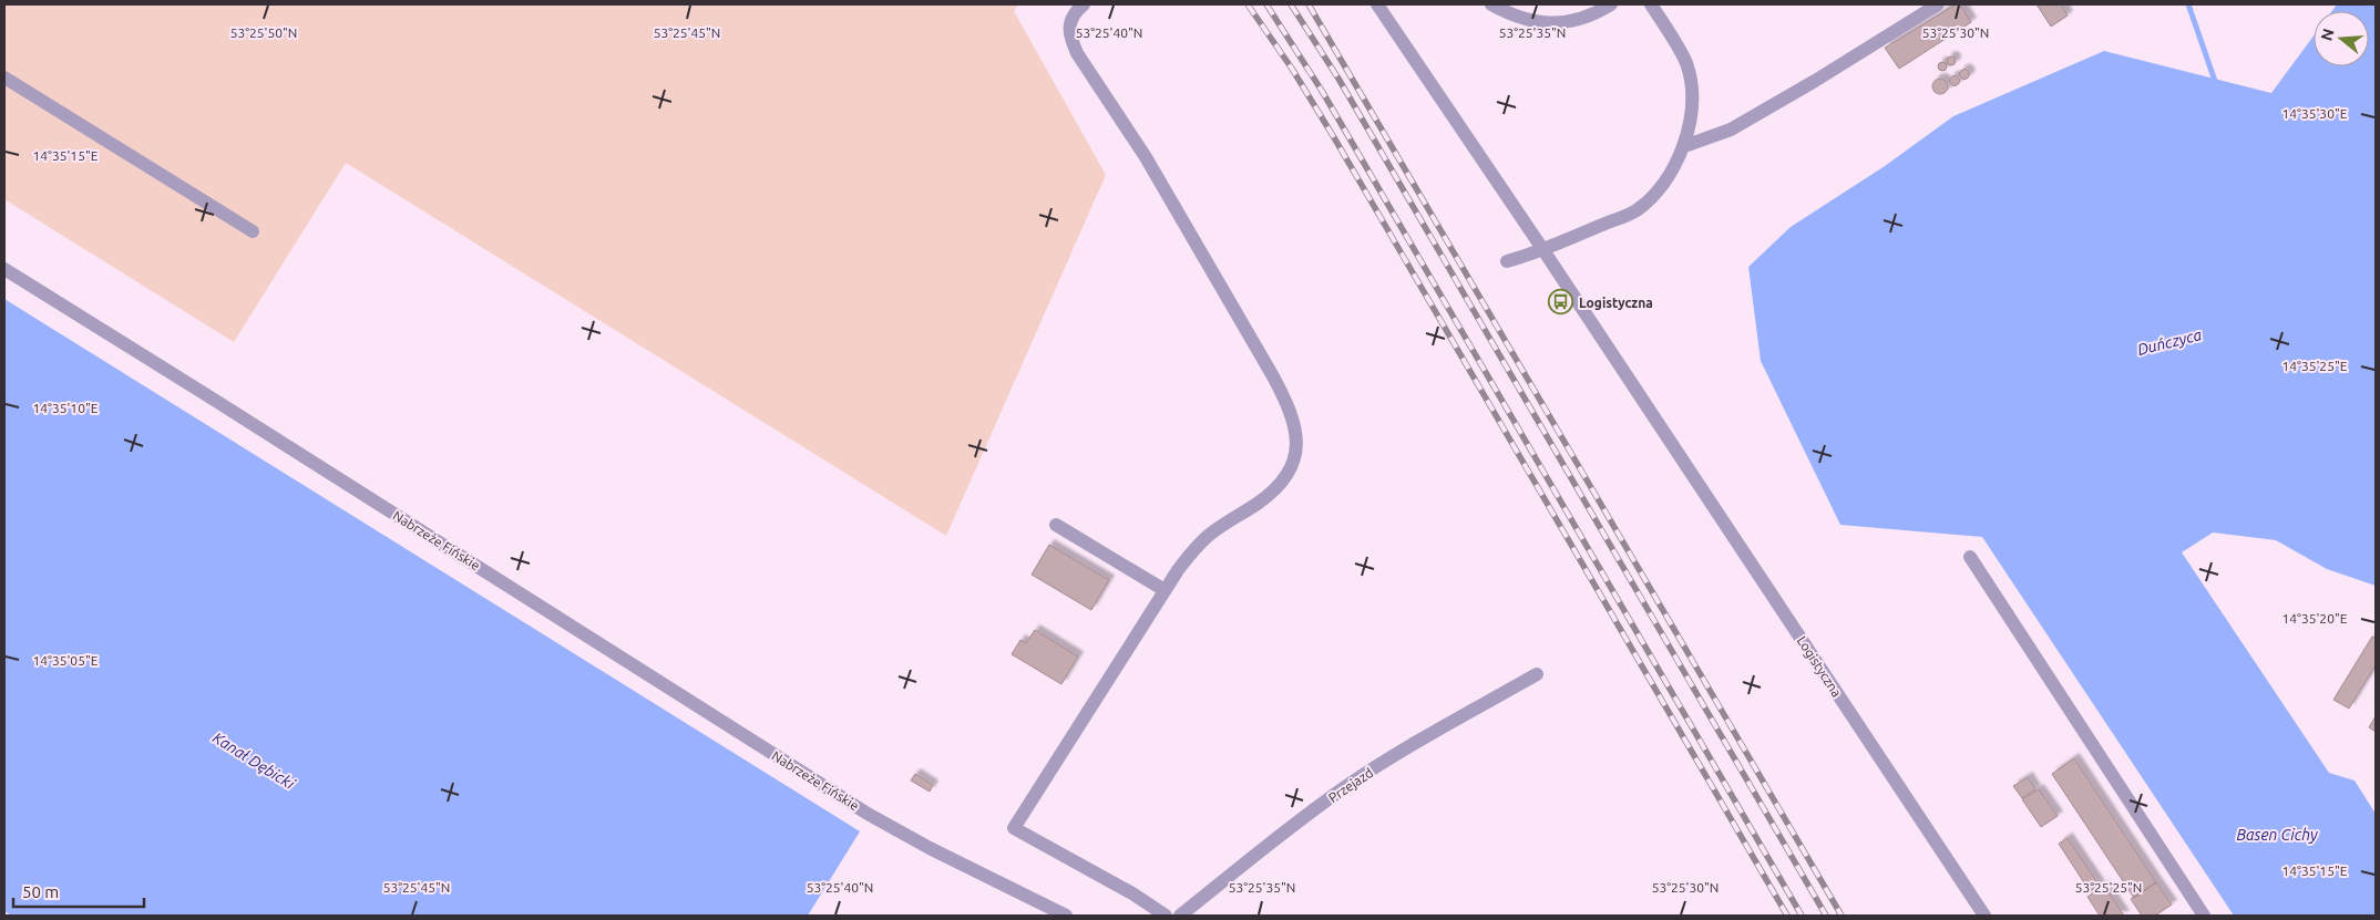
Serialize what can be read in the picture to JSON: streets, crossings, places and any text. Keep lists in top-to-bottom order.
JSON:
{
  "streets": {
    "street": ["Nabrzeże Fińskie", "Logistyczna", "Przejazd"]
  },
  "water": ["Duńczyca", "Kanał Dębicki", "Basen Cichy"],
  "places": {
    "bus stop": ["Logistyczna"]
  },
  "scale_bar": "50 m",
  "north": "left",
  "coordinates": [
    "53°25'50\"N",
    "53°25'45\"N",
    "53°25'40\"N",
    "53°25'35\"N",
    "53°25'30\"N",
    "14°35'30\"E",
    "14°35'15\"E",
    "14°35'25\"E",
    "14°35'10\"E",
    "14°35'20\"E",
    "14°35'05\"E",
    "53°25'25\"N"
  ]
}
